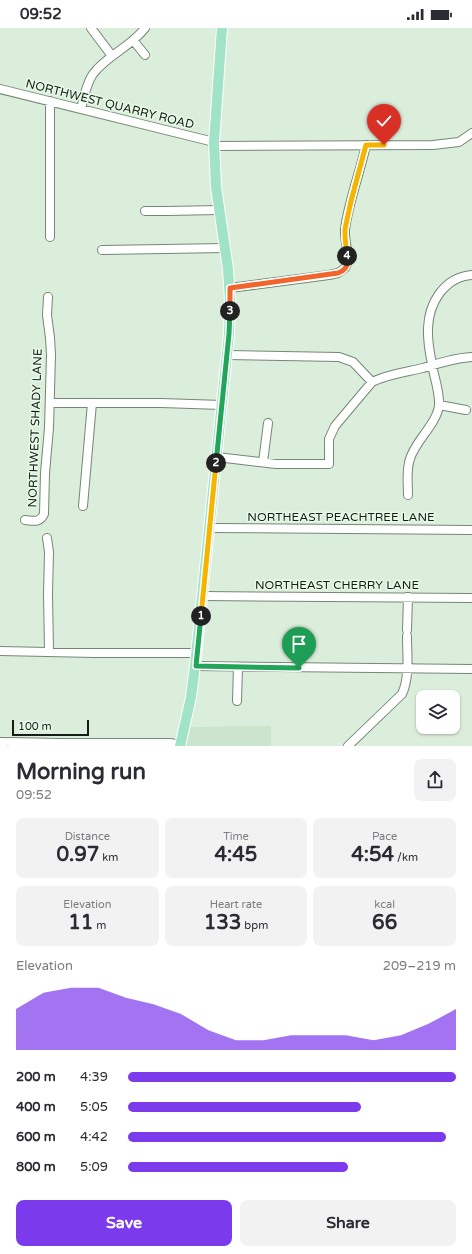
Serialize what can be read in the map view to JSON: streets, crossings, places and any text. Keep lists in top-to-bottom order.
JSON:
{
  "streets": {
    "street": [
      "NORTHWEST QUARRY ROAD",
      "NORTHWEST SHADY LANE",
      "NORTHEAST PEACHTREE LANE",
      "NORTHEAST CHERRY LANE"
    ]
  },
  "scale_bar": "100 m",
  "page": {
    "status": "09:52",
    "pins": [
      "4",
      "3",
      "2",
      "1"
    ],
    "scale": "100 m",
    "heading": ["Morning run", "09:52"],
    "stats": [
      ["Distance", "0.97 km"],
      ["Time", "4:45"],
      ["Pace", "4:54 /km"],
      ["Elevation", "11 m"],
      ["Heart rate", "133 bpm"],
      ["kcal", "66"]
    ],
    "chart": ["Elevation", "209–219 m"],
    "list": [
      {
        "name": "200 m",
        "note": "4:39"
      },
      {
        "name": "400 m",
        "note": "5:05"
      },
      {
        "name": "600 m",
        "note": "4:42"
      },
      {
        "name": "800 m",
        "note": "5:09"
      }
    ],
    "buttons": ["Save", "Share"]
  }
}
